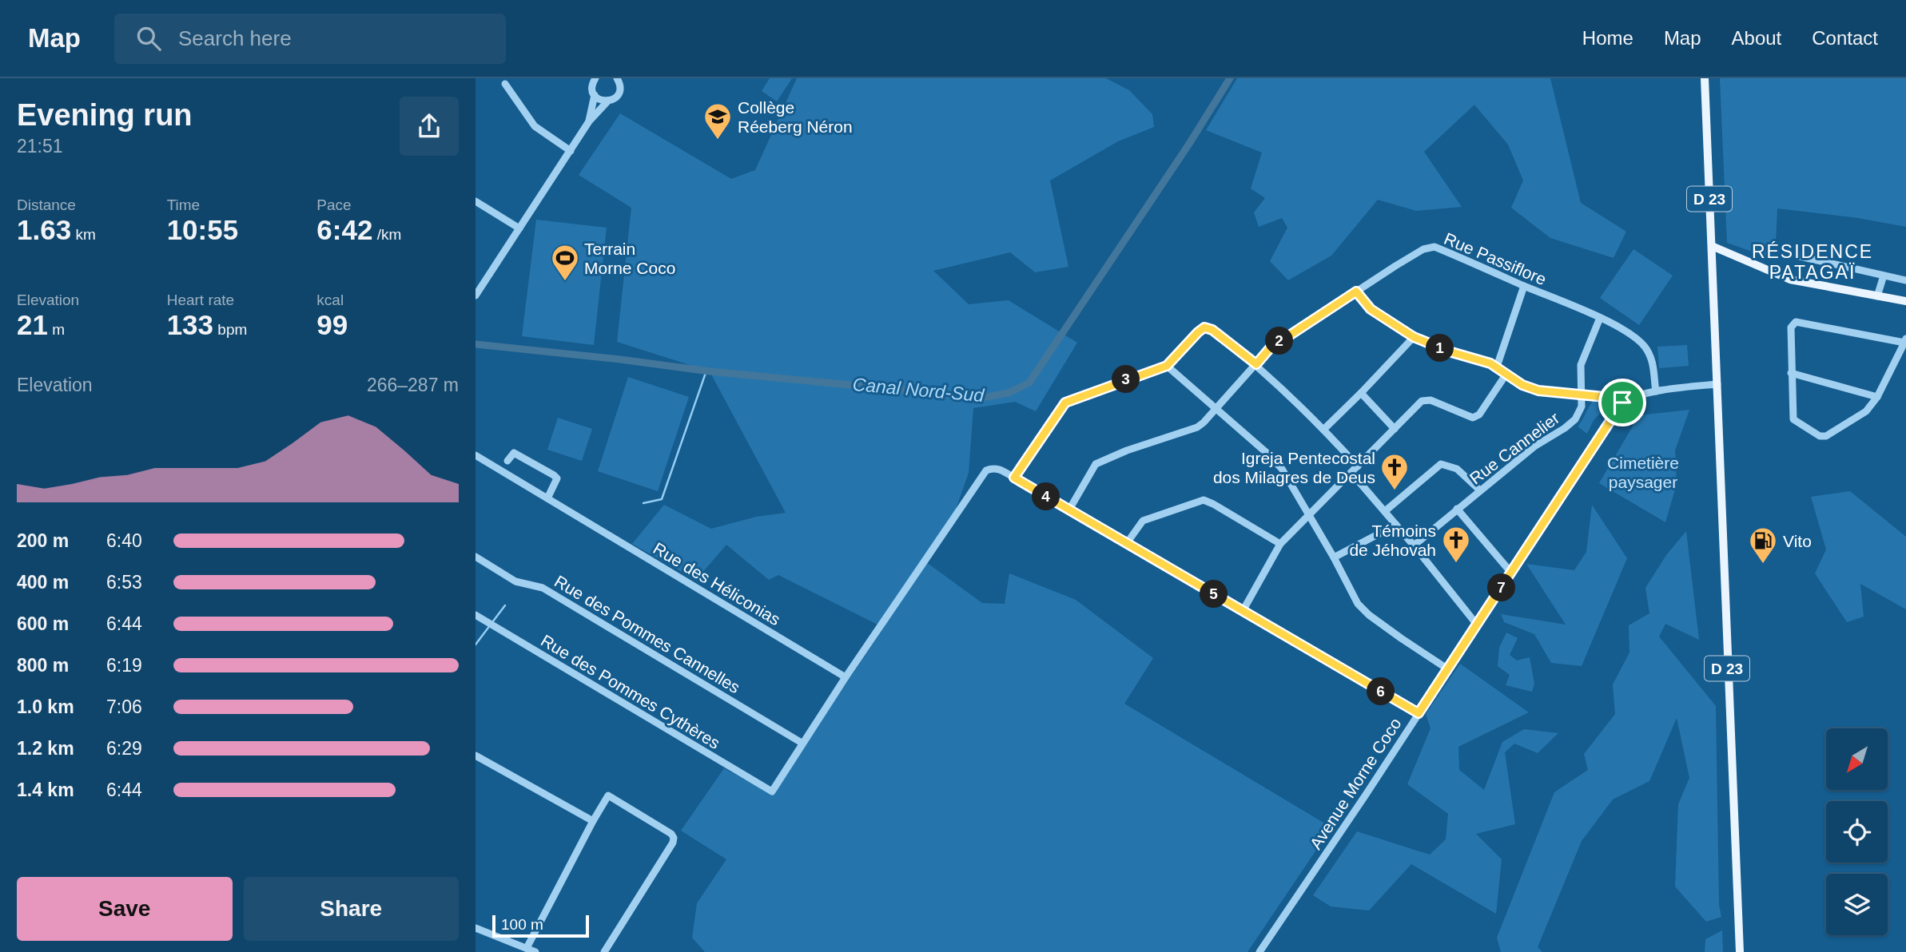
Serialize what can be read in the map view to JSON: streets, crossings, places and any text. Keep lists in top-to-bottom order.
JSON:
{
  "streets": {
    "main road": ["D 23"],
    "street": [
      "Rue Passiflore",
      "Rue Cannelier",
      "Rue des Héliconias",
      "Rue des Pommes Cannelles",
      "Rue des Pommes Cythères",
      "Avenue Morne Coco"
    ]
  },
  "crossings": [
    ["Rue Passiflore", "Rue Cannelier"],
    ["Rue des Pommes Cannelles", "Rue des Pommes Cythères"]
  ],
  "districts": ["RÉSIDENCE PATAGAÏ"],
  "water": ["Canal Nord-Sud"],
  "parks": ["Cimetière paysager"],
  "places": {
    "school or university": ["Collège Réeberg Néron"],
    "sports": ["Terrain Morne Coco"],
    "church": ["Igreja Pentecostal dos Milagres de Deus", "Témoins de Jéhovah"],
    "fuel station": ["Vito"]
  },
  "scale_bar": "100 m",
  "north": "bottom left",
  "page": {
    "header": "Map",
    "search": "Search here",
    "nav": [
      "Home",
      "Map",
      "About",
      "Contact"
    ],
    "heading": ["Evening run", "21:51"],
    "stats": [
      ["Distance", "1.63 km"],
      ["Time", "10:55"],
      ["Pace", "6:42 /km"],
      ["Elevation", "21 m"],
      ["Heart rate", "133 bpm"],
      ["kcal", "99"]
    ],
    "pins": [
      "2",
      "1",
      "3",
      "4",
      "7",
      "5",
      "6"
    ],
    "chart": ["Elevation", "266–287 m"],
    "list": [
      {
        "name": "200 m",
        "note": "6:40"
      },
      {
        "name": "400 m",
        "note": "6:53"
      },
      {
        "name": "600 m",
        "note": "6:44"
      },
      {
        "name": "800 m",
        "note": "6:19"
      },
      {
        "name": "1.0 km",
        "note": "7:06"
      },
      {
        "name": "1.2 km",
        "note": "6:29"
      },
      {
        "name": "1.4 km",
        "note": "6:44"
      }
    ],
    "buttons": ["Save", "Share"],
    "scale": "100 m"
  }
}
